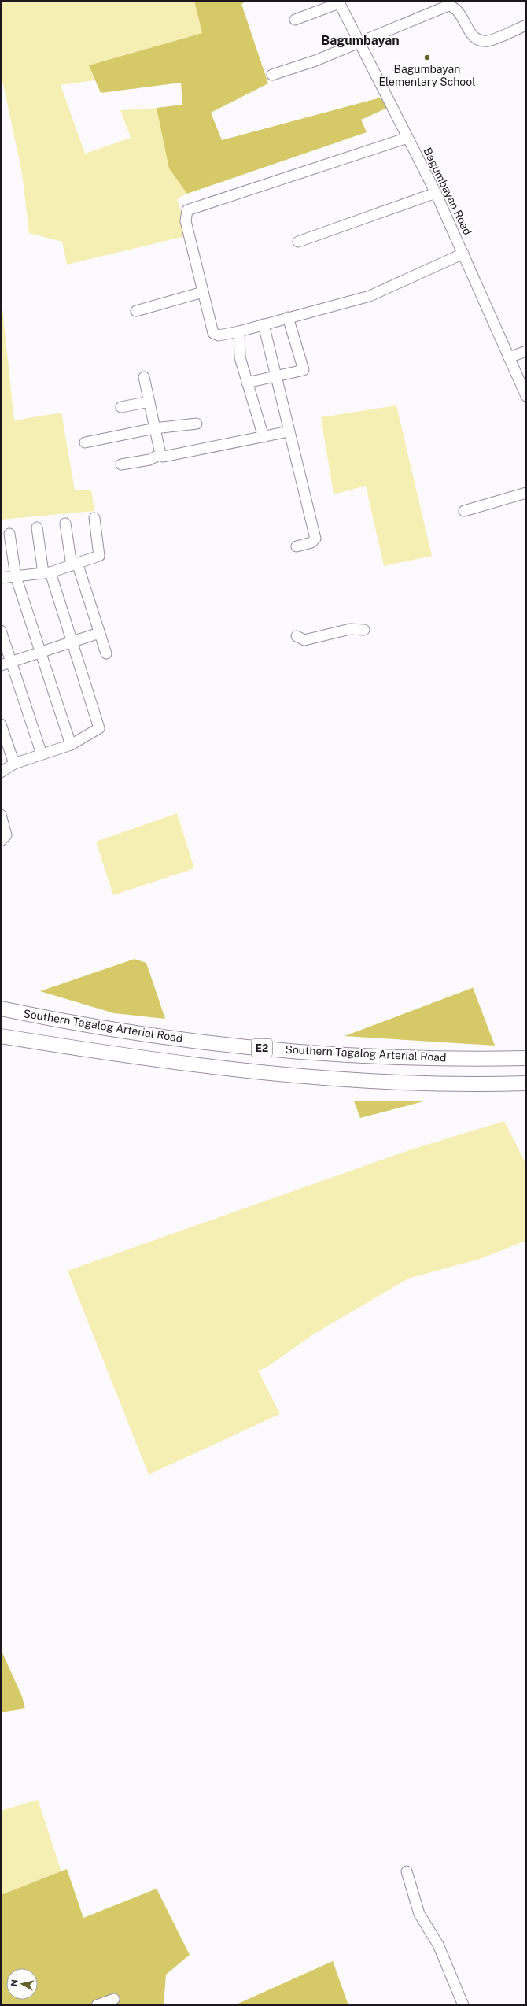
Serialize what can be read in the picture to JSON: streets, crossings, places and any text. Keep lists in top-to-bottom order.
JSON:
{
  "streets": {
    "highway": ["Southern Tagalog Arterial Road", "E2"],
    "street": ["Bagumbayan Road"]
  },
  "districts": ["Bagumbayan"],
  "places": ["Bagumbayan Elementary School"],
  "north": "left"
}
